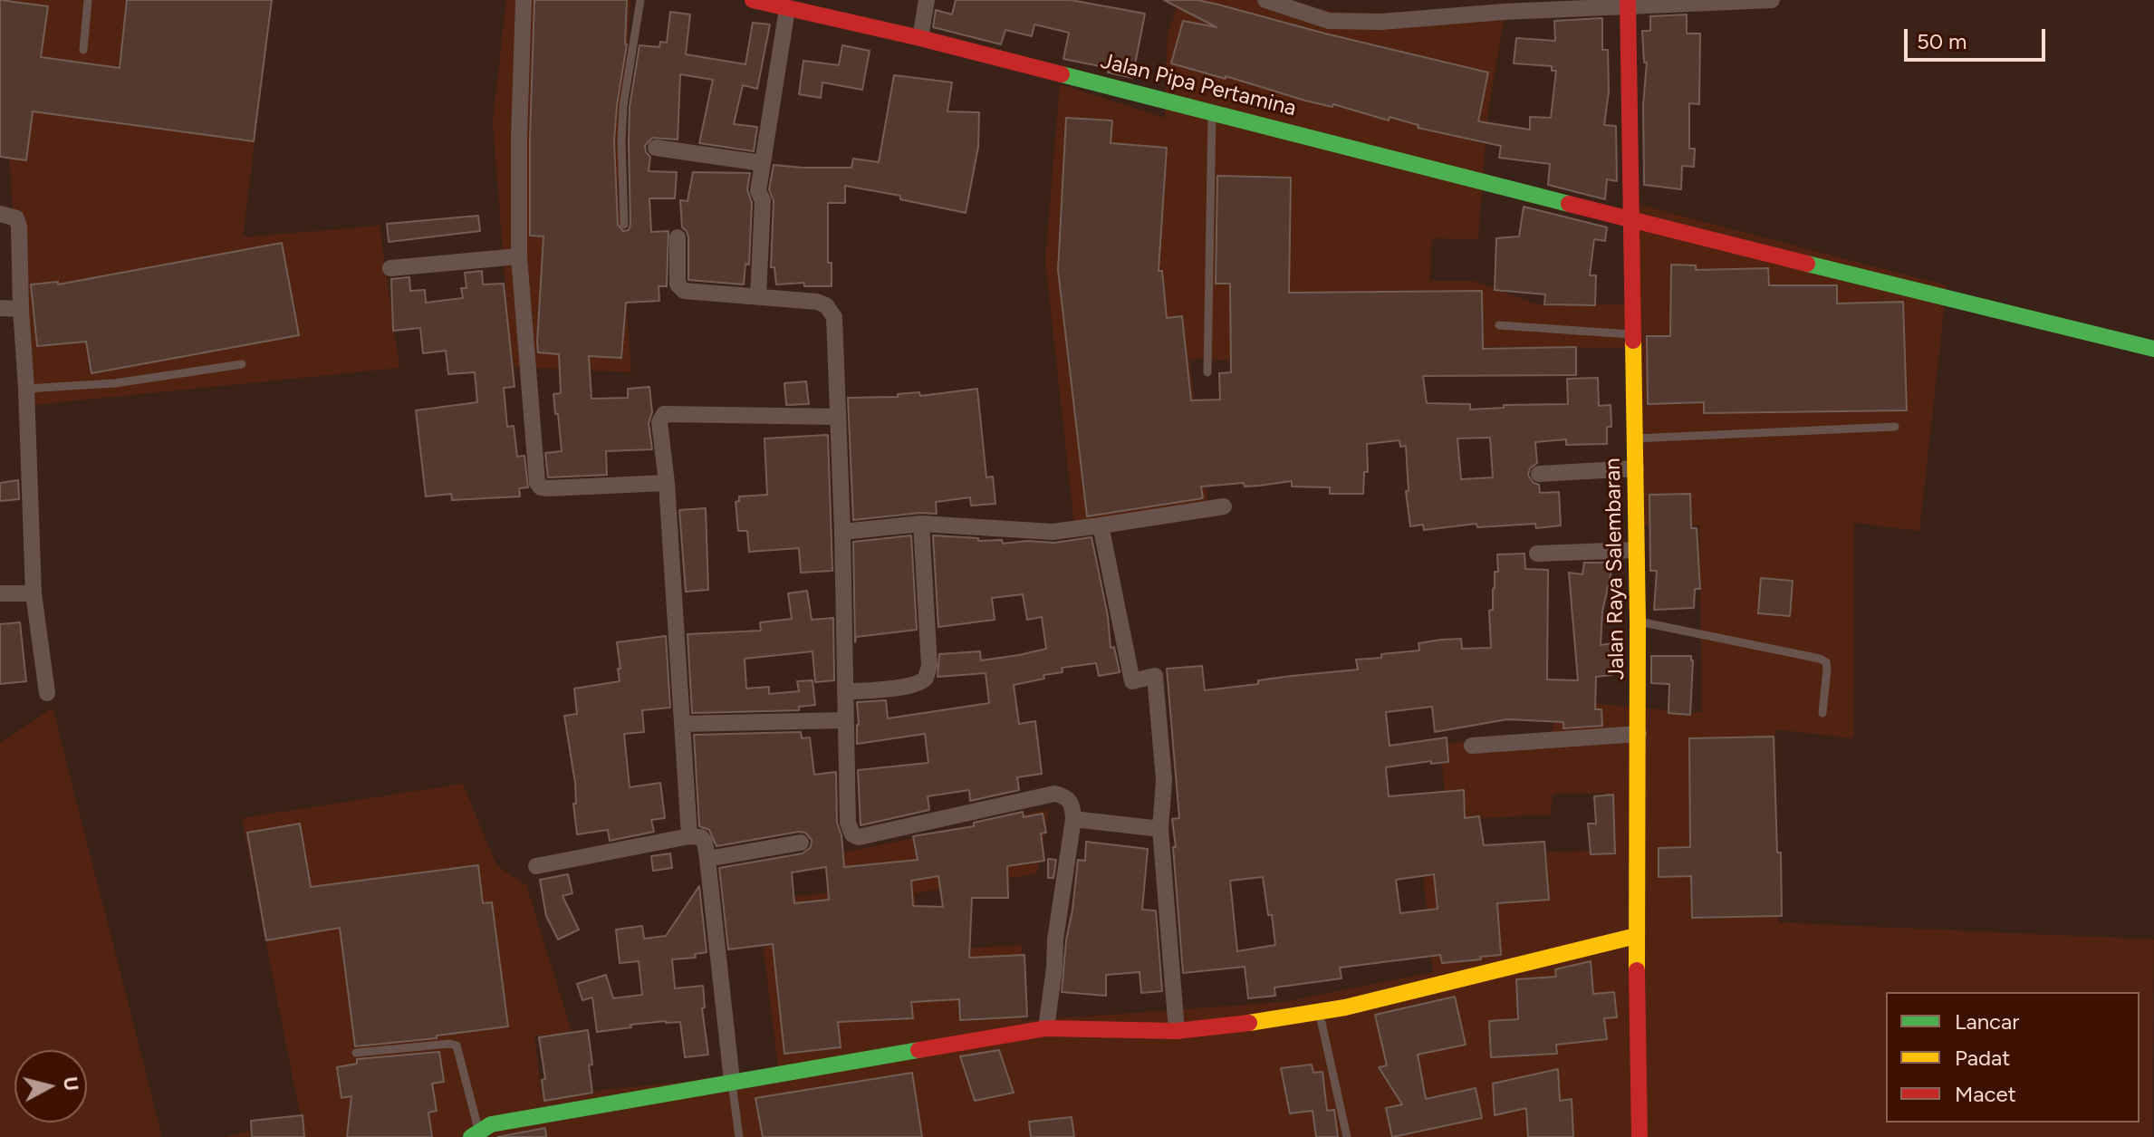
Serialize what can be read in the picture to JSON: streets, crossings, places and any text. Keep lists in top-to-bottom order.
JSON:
{
  "streets": {
    "street": ["Jalan Pipa Pertamina", "Jalan Raya Salembaran"]
  },
  "crossings": [
    ["Jalan Pipa Pertamina", "Jalan Raya Salembaran"]
  ],
  "legend": ["Lancar", "Padat", "Macet"],
  "scale_bar": "50 m",
  "north": "right"
}
